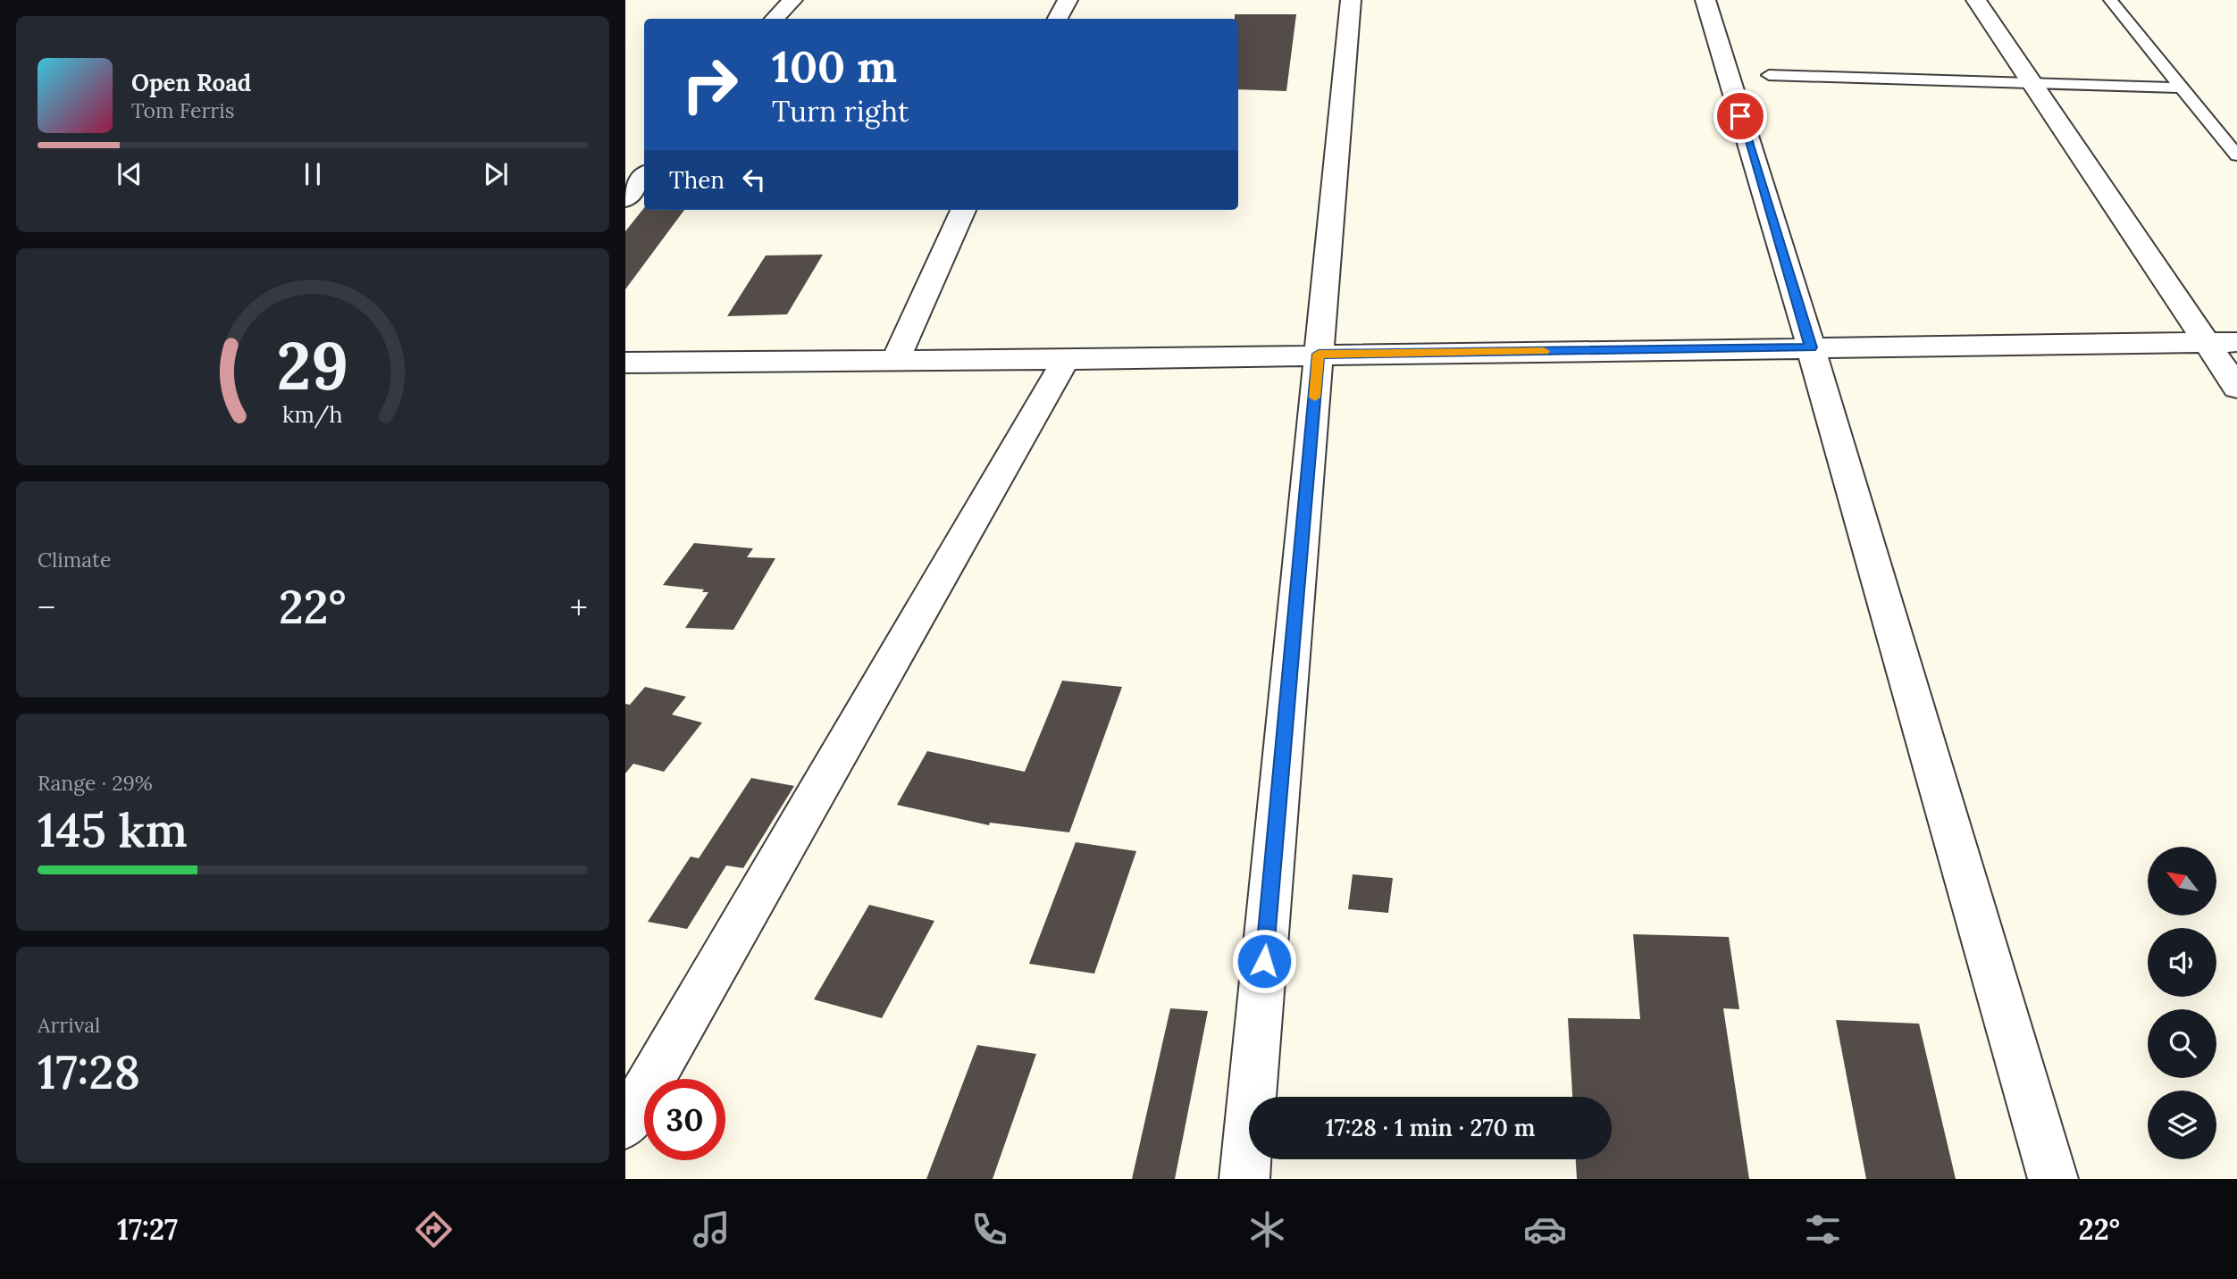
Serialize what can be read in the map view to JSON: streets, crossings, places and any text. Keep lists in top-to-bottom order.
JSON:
{
  "north": "top left",
  "page": {
    "turn": ["100 m", "Turn right"],
    "song": ["Open Road", "Tom Ferris"],
    "then": "Then",
    "tile": [
      "Climate",
      ["Range · 29%", "145 km"],
      ["Arrival", "17:28"]
    ],
    "heat": ["−", "22°", "+"],
    "limit": "30",
    "trip": "17:28 · 1 min · 270 m",
    "tabs": ["17:27", "22°"],
    "gauge": ["29", "km/h"]
  }
}
